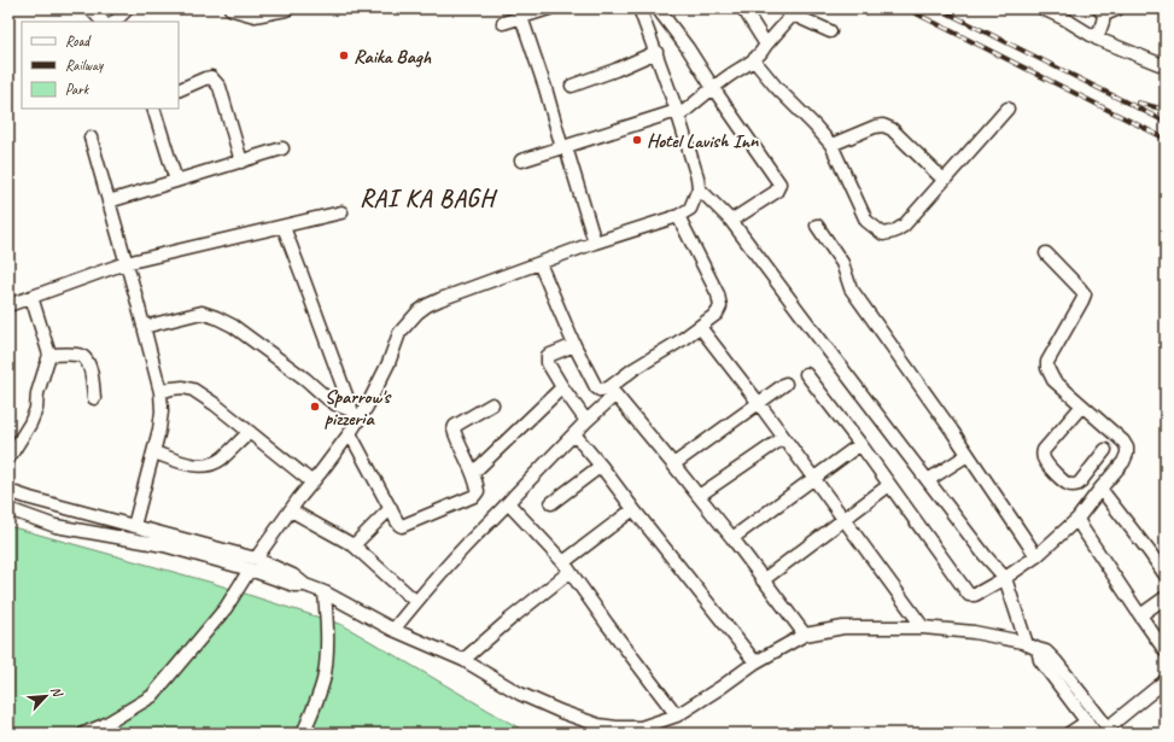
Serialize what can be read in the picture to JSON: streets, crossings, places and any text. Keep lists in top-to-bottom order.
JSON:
{
  "districts": ["RAI KA BAGH"],
  "places": ["Raika Bagh", "Hotel Lavish Inn", "Sparrow's pizzeria"],
  "legend": ["Road", "Railway", "Park"],
  "north": "top right"
}
